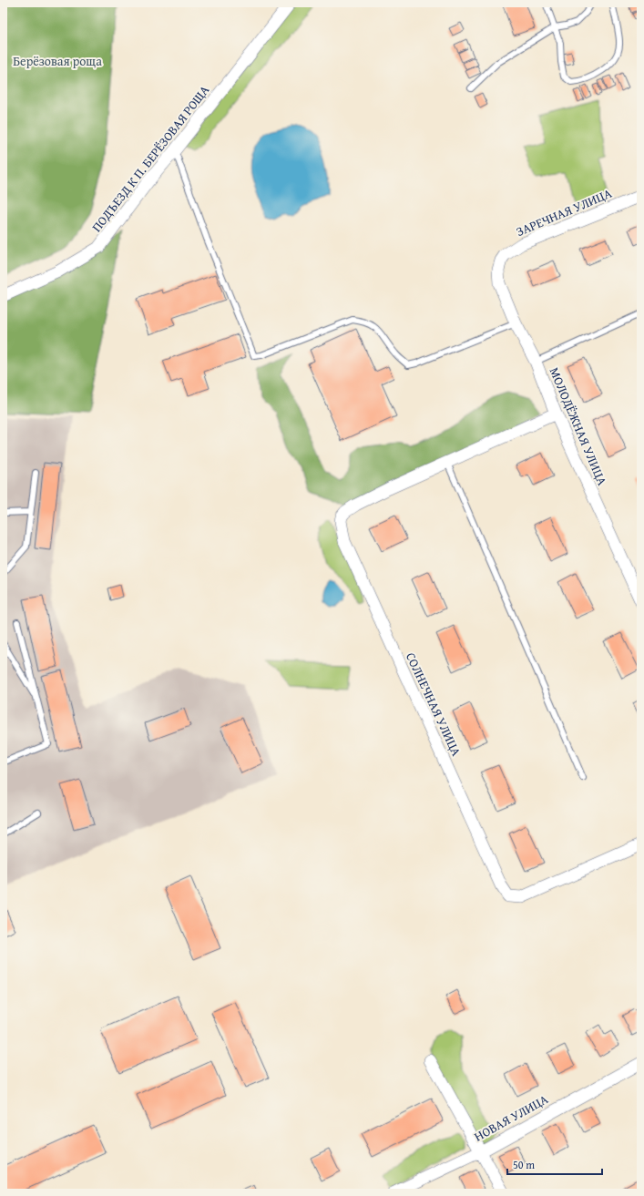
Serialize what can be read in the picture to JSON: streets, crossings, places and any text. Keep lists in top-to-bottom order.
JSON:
{
  "streets": {
    "street": [
      "ПОДЪЕЗД К П. БЕРЁЗОВАЯ РОЩА",
      "ЗАРЕЧНАЯ УЛИЦА",
      "МОЛОДЁЖНАЯ УЛИЦА",
      "СОЛНЕЧНАЯ УЛИЦА",
      "НОВАЯ УЛИЦА"
    ]
  },
  "crossings": [
    ["ЗАРЕЧНАЯ УЛИЦА", "МОЛОДЁЖНАЯ УЛИЦА"]
  ],
  "parks": ["Берёзовая роща"],
  "scale_bar": "50 m"
}
